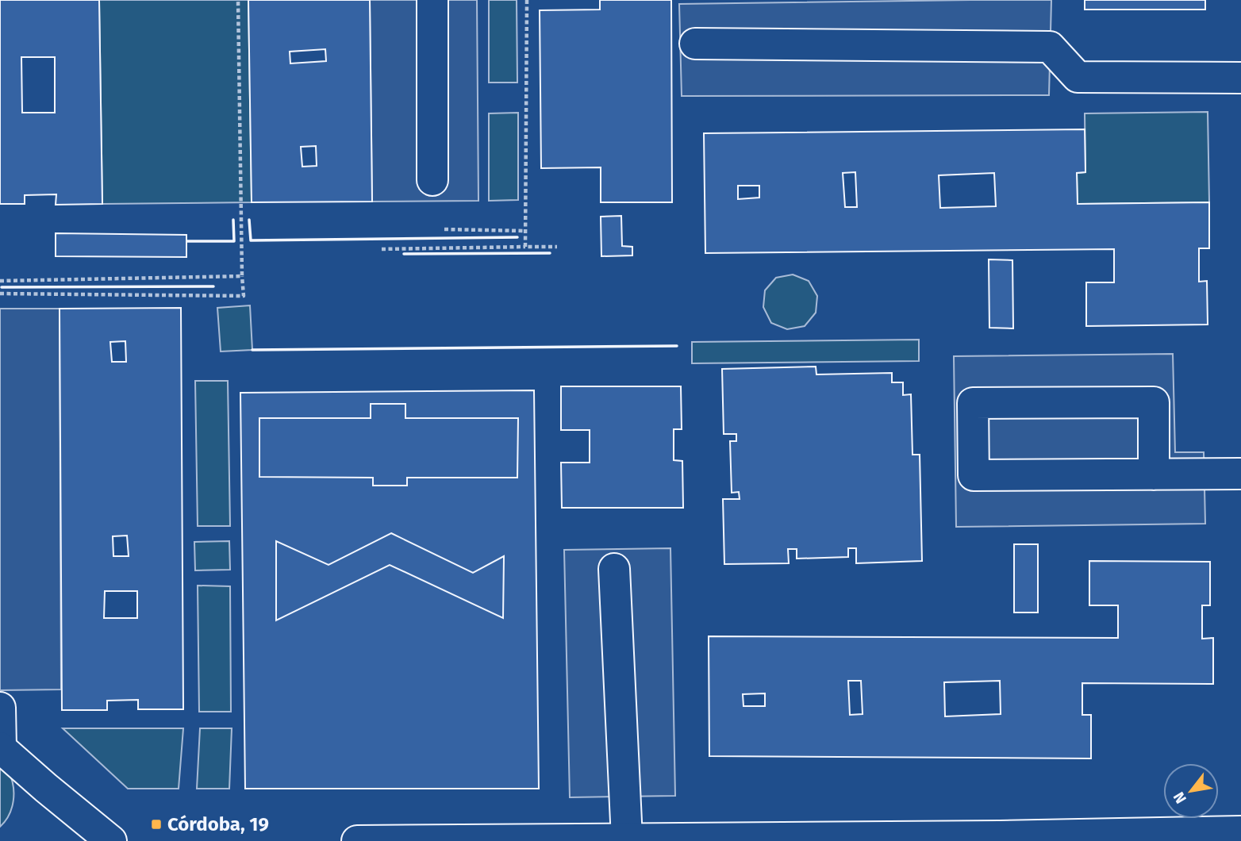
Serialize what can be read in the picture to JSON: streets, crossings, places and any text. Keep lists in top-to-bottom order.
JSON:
{
  "places": {
    "transit": ["Córdoba, 19"]
  },
  "north": "bottom left"
}
